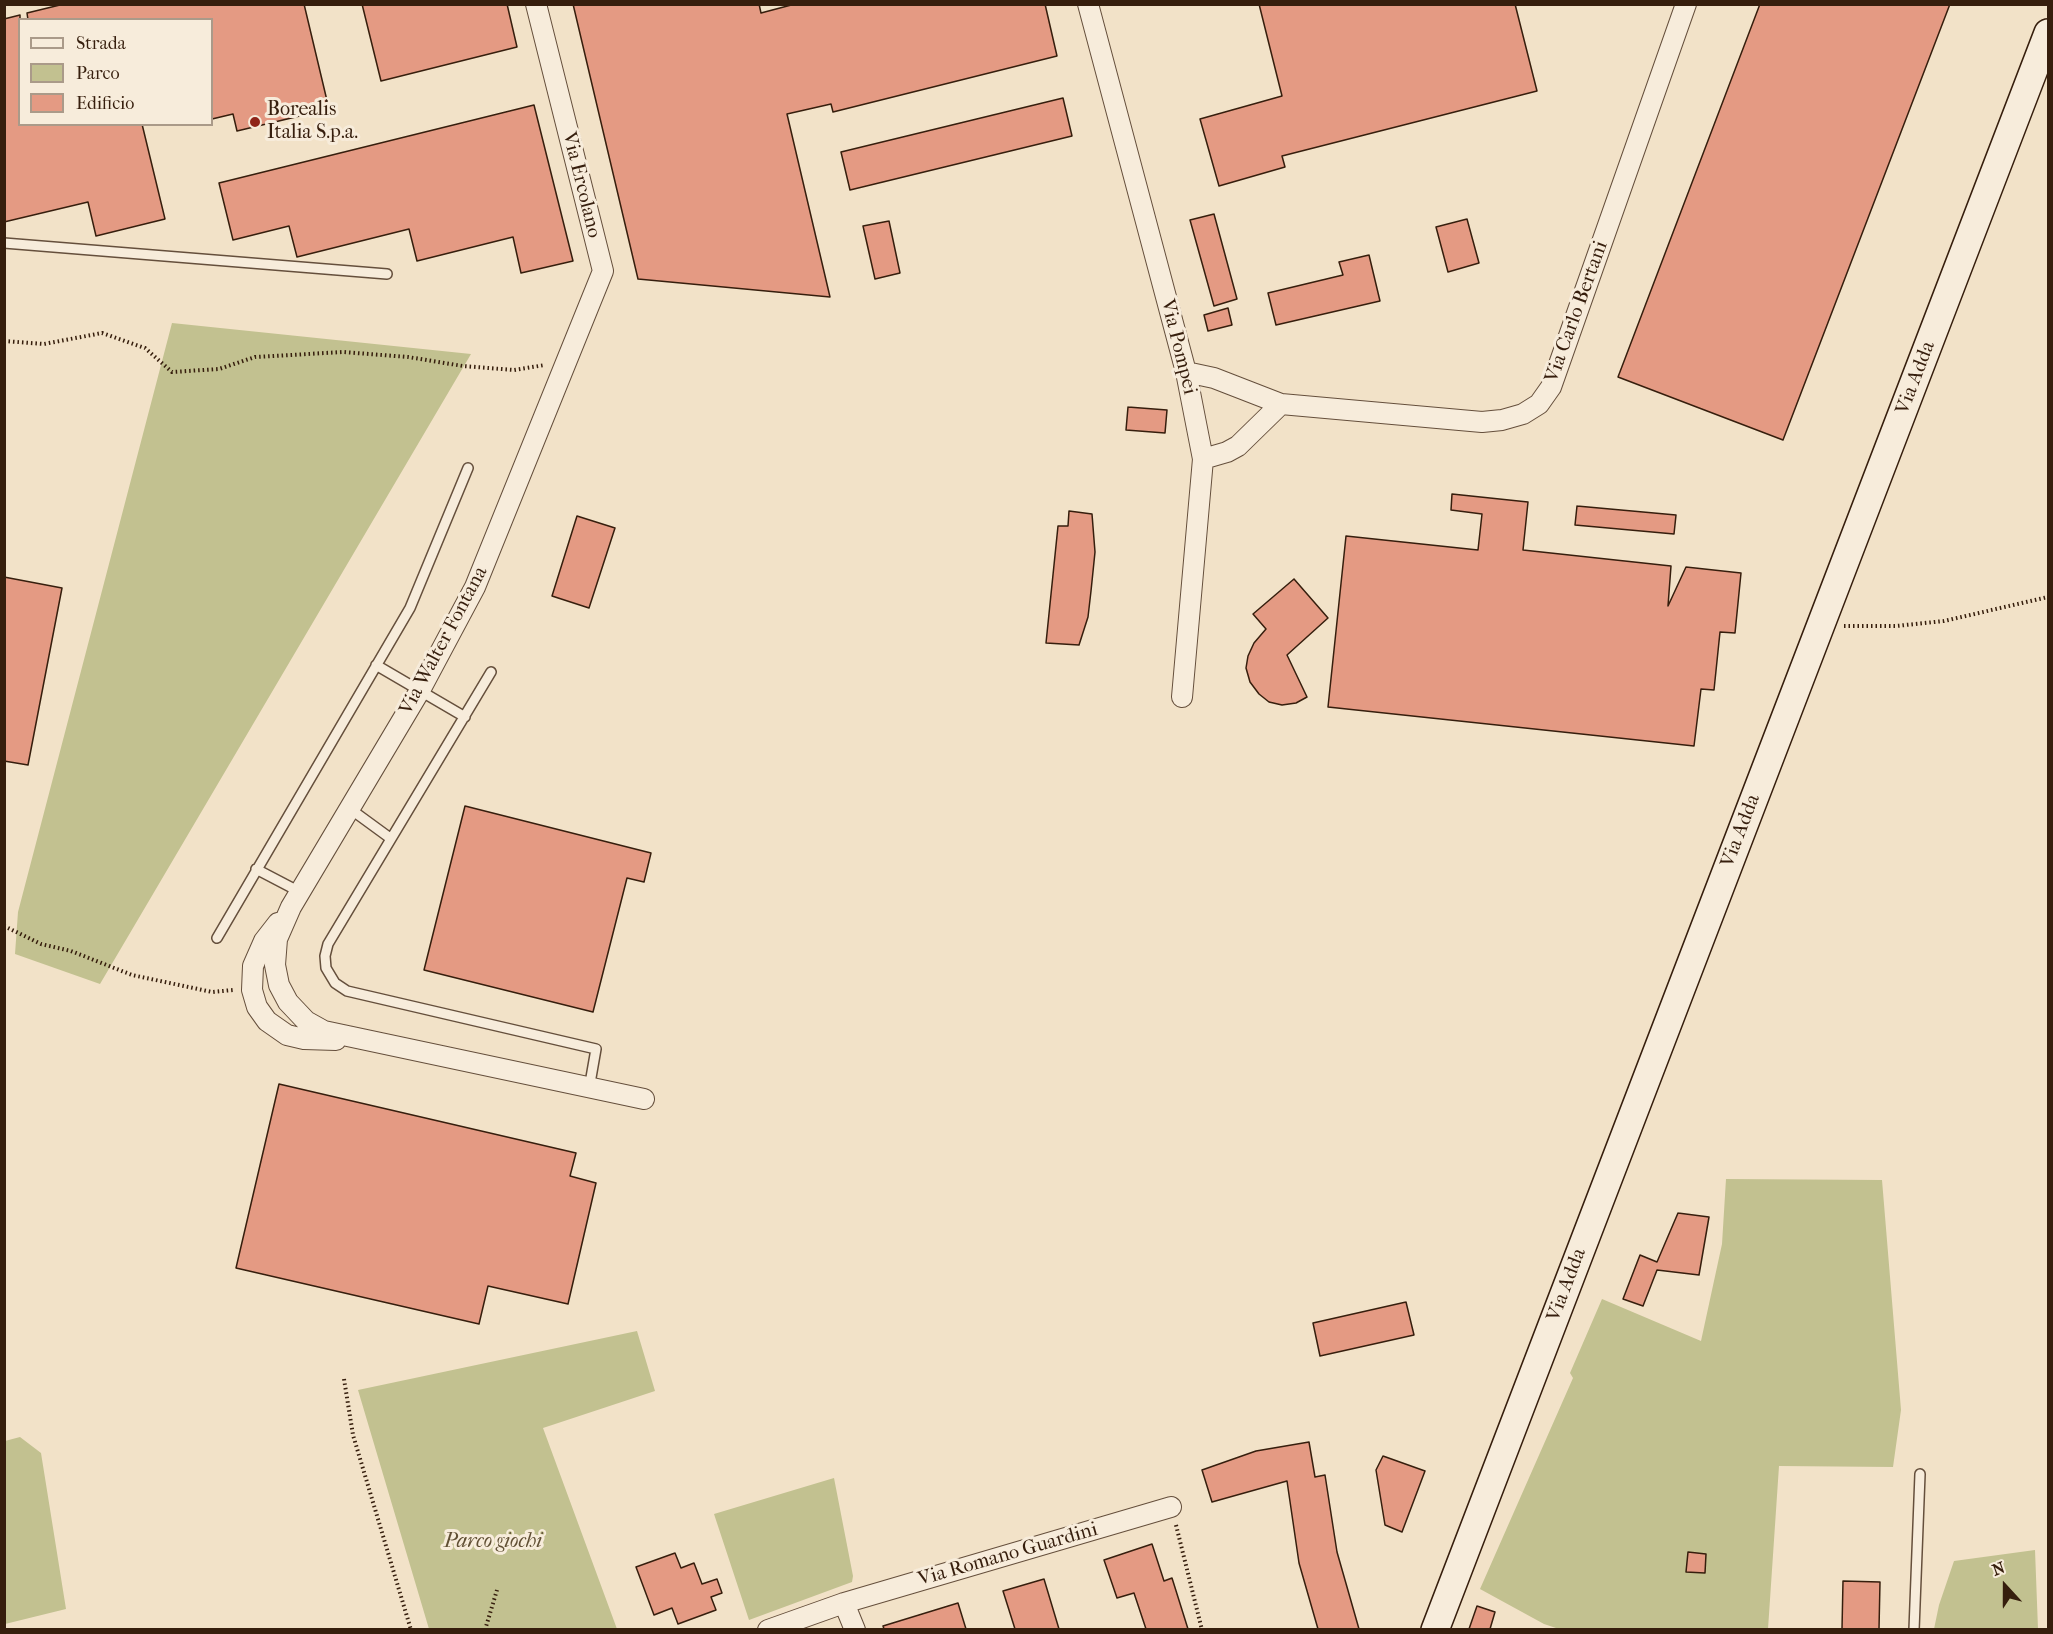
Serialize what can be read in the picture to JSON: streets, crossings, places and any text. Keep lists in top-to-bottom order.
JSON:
{
  "streets": {
    "main road": ["Via Adda"],
    "street": [
      "Via Ercolano",
      "Via Carlo Bertani",
      "Via Pompei",
      "Via Walter Fontana",
      "Via Romano Guardini"
    ]
  },
  "crossings": [
    ["Via Ercolano", "Via Walter Fontana"],
    ["Via Carlo Bertani", "Via Pompei"]
  ],
  "parks": ["Parco giochi"],
  "places": ["Borealis Italia S.p.a."],
  "legend": ["Strada", "Parco", "Edificio"],
  "north": "top"
}
